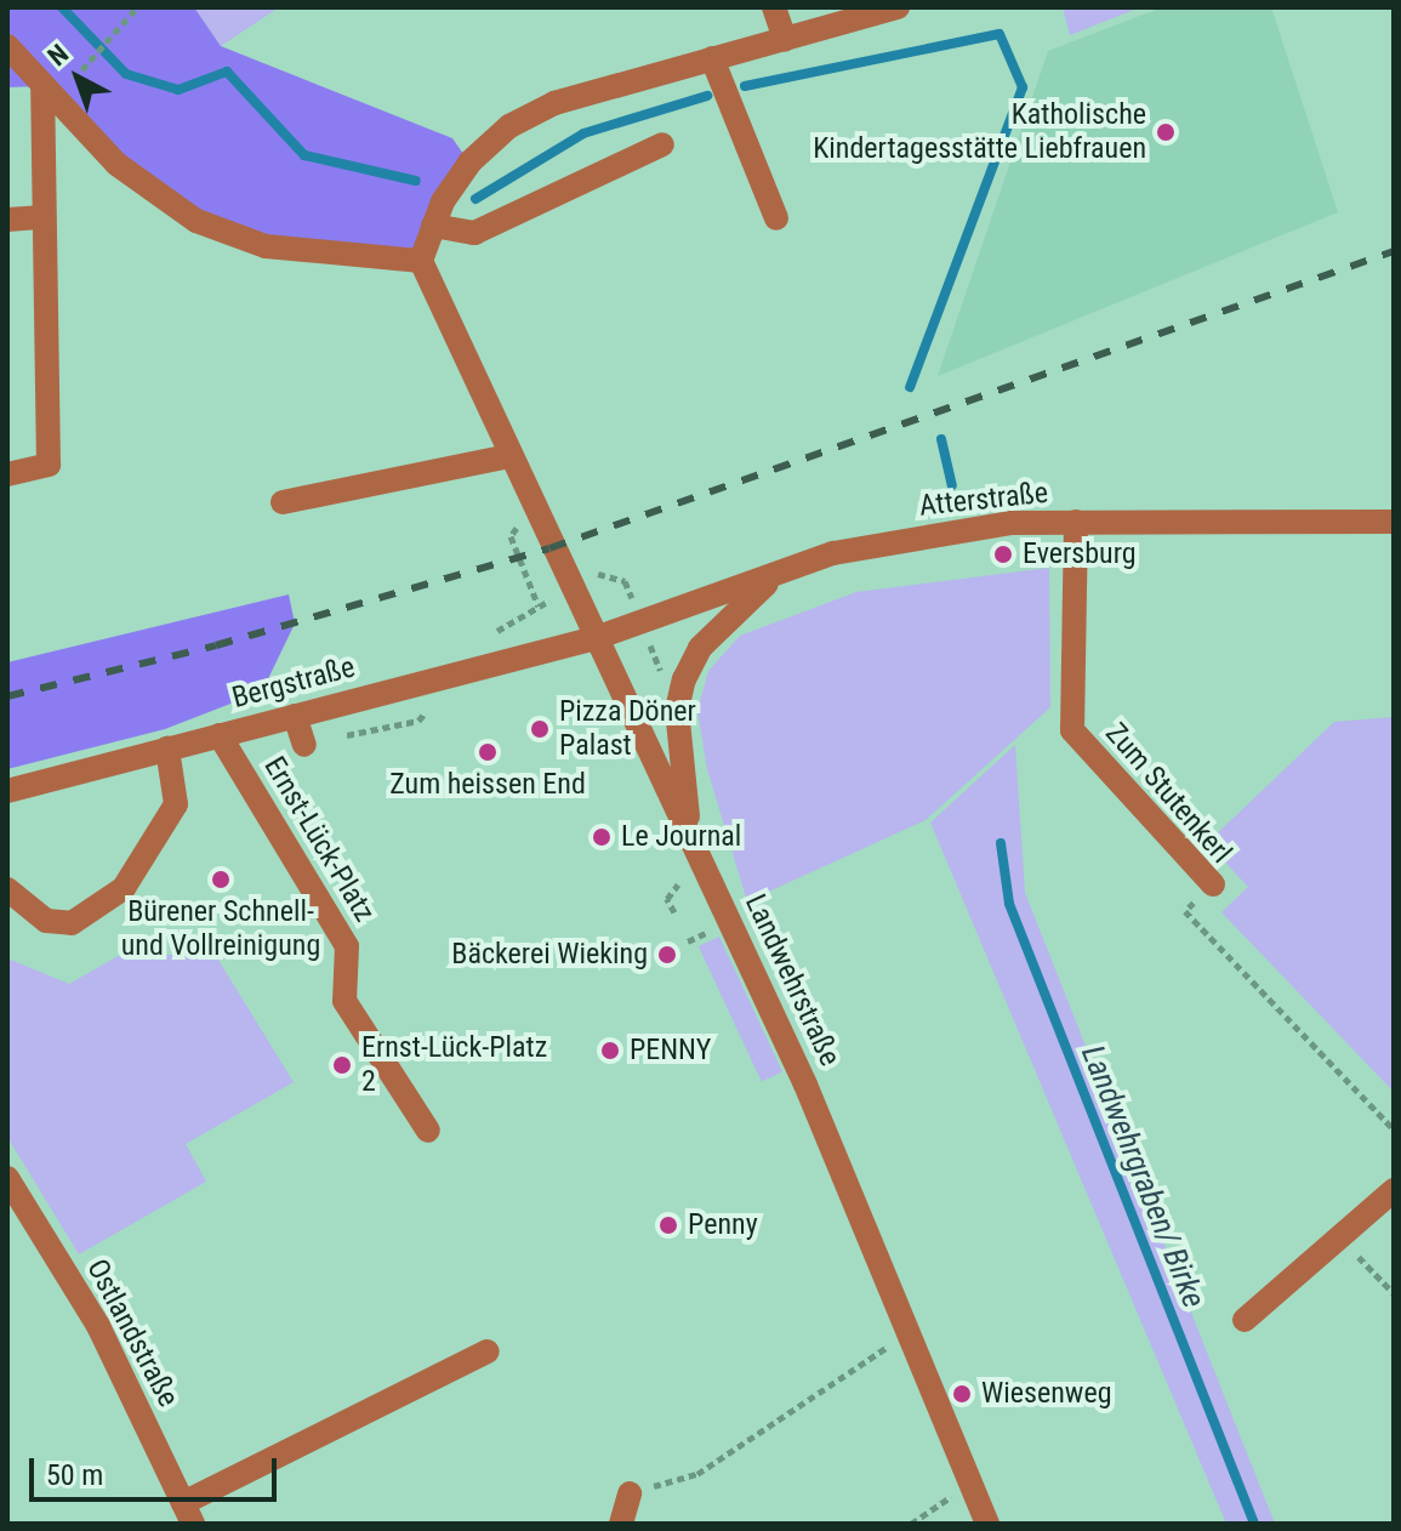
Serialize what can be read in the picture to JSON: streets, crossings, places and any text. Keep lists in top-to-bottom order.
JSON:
{
  "streets": {
    "street": [
      "Atterstraße",
      "Bergstraße",
      "Zum Stutenkerl",
      "Ernst-Lück-Platz",
      "Landwehrstraße",
      "Ostlandstraße"
    ]
  },
  "crossings": [
    ["Atterstraße", "Bergstraße"],
    ["Atterstraße", "Zum Stutenkerl"],
    ["Atterstraße", "Landwehrstraße"],
    ["Bergstraße", "Ernst-Lück-Platz"],
    ["Bergstraße", "Landwehrstraße"]
  ],
  "water": ["Landwehrgraben/ Birke"],
  "places": [
    "Katholische Kindertagesstätte Liebfrauen",
    "Eversburg",
    "Pizza Döner Palast",
    "Zum heissen End",
    "Le Journal",
    "Bürener Schnell- und Vollreinigung",
    "Bäckerei Wieking",
    "PENNY",
    "Ernst-Lück-Platz 2",
    "Penny",
    "Wiesenweg"
  ],
  "scale_bar": "50 m",
  "north": "top left"
}
